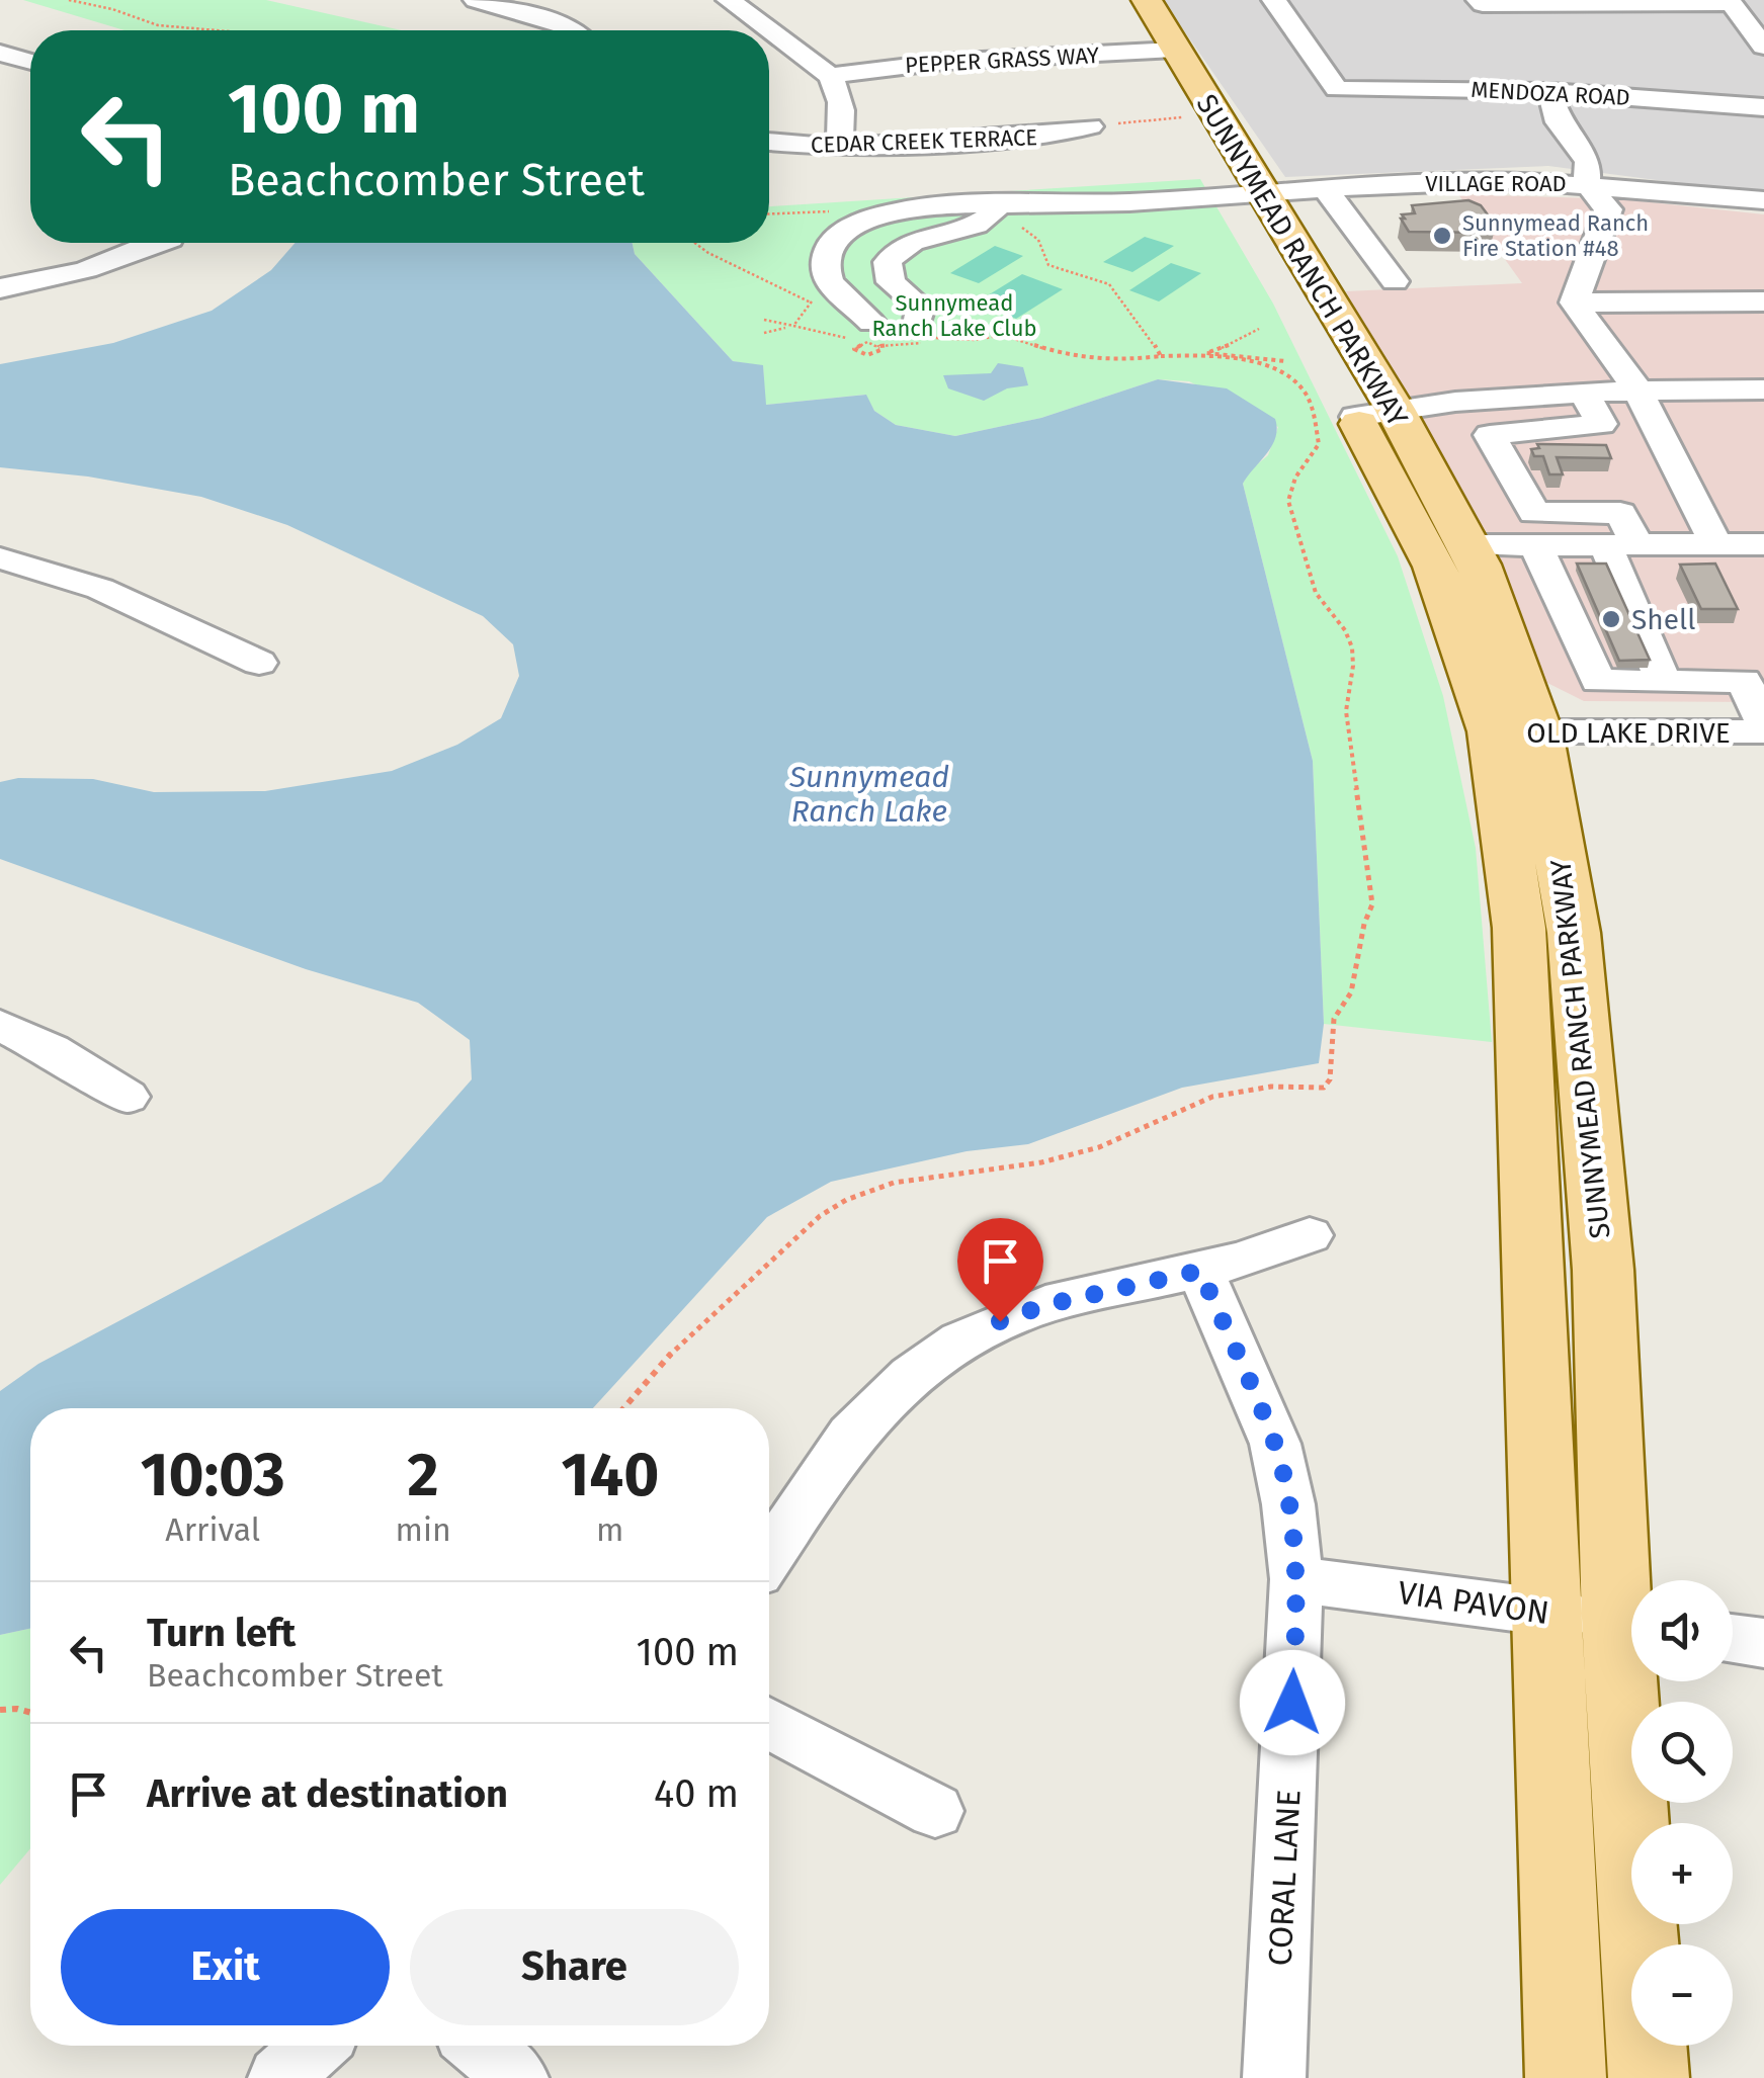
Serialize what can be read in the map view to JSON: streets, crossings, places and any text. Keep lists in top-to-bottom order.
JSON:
{
  "streets": {
    "main road": ["SUNNYMEAD RANCH PARKWAY"],
    "street": [
      "PEPPER GRASS WAY",
      "MENDOZA ROAD",
      "CEDAR CREEK TERRACE",
      "VILLAGE ROAD",
      "OLD LAKE DRIVE",
      "VIA PAVON",
      "CORAL LANE"
    ]
  },
  "crossings": [
    ["PEPPER GRASS WAY", "SUNNYMEAD RANCH PARKWAY"],
    ["VILLAGE ROAD", "SUNNYMEAD RANCH PARKWAY"],
    ["SUNNYMEAD RANCH PARKWAY", "OLD LAKE DRIVE"],
    ["SUNNYMEAD RANCH PARKWAY", "VIA PAVON"],
    ["VIA PAVON", "CORAL LANE"]
  ],
  "water": ["Sunnymead Ranch Lake"],
  "parks": ["Sunnymead Ranch Lake Club"],
  "places": ["Sunnymead Ranch Fire Station #48", "Shell"],
  "page": {
    "turn": ["100 m", "Beachcomber Street"],
    "eta": [
      "10:03",
      "Arrival",
      "2",
      "min",
      "140",
      "m"
    ],
    "map_buttons": ["+", "−"],
    "list": [
      {
        "name": "Turn left",
        "note": "Beachcomber Street",
        "value": "100 m"
      },
      {
        "name": "Arrive at destination",
        "value": "40 m"
      }
    ],
    "buttons": ["Exit", "Share"]
  }
}
